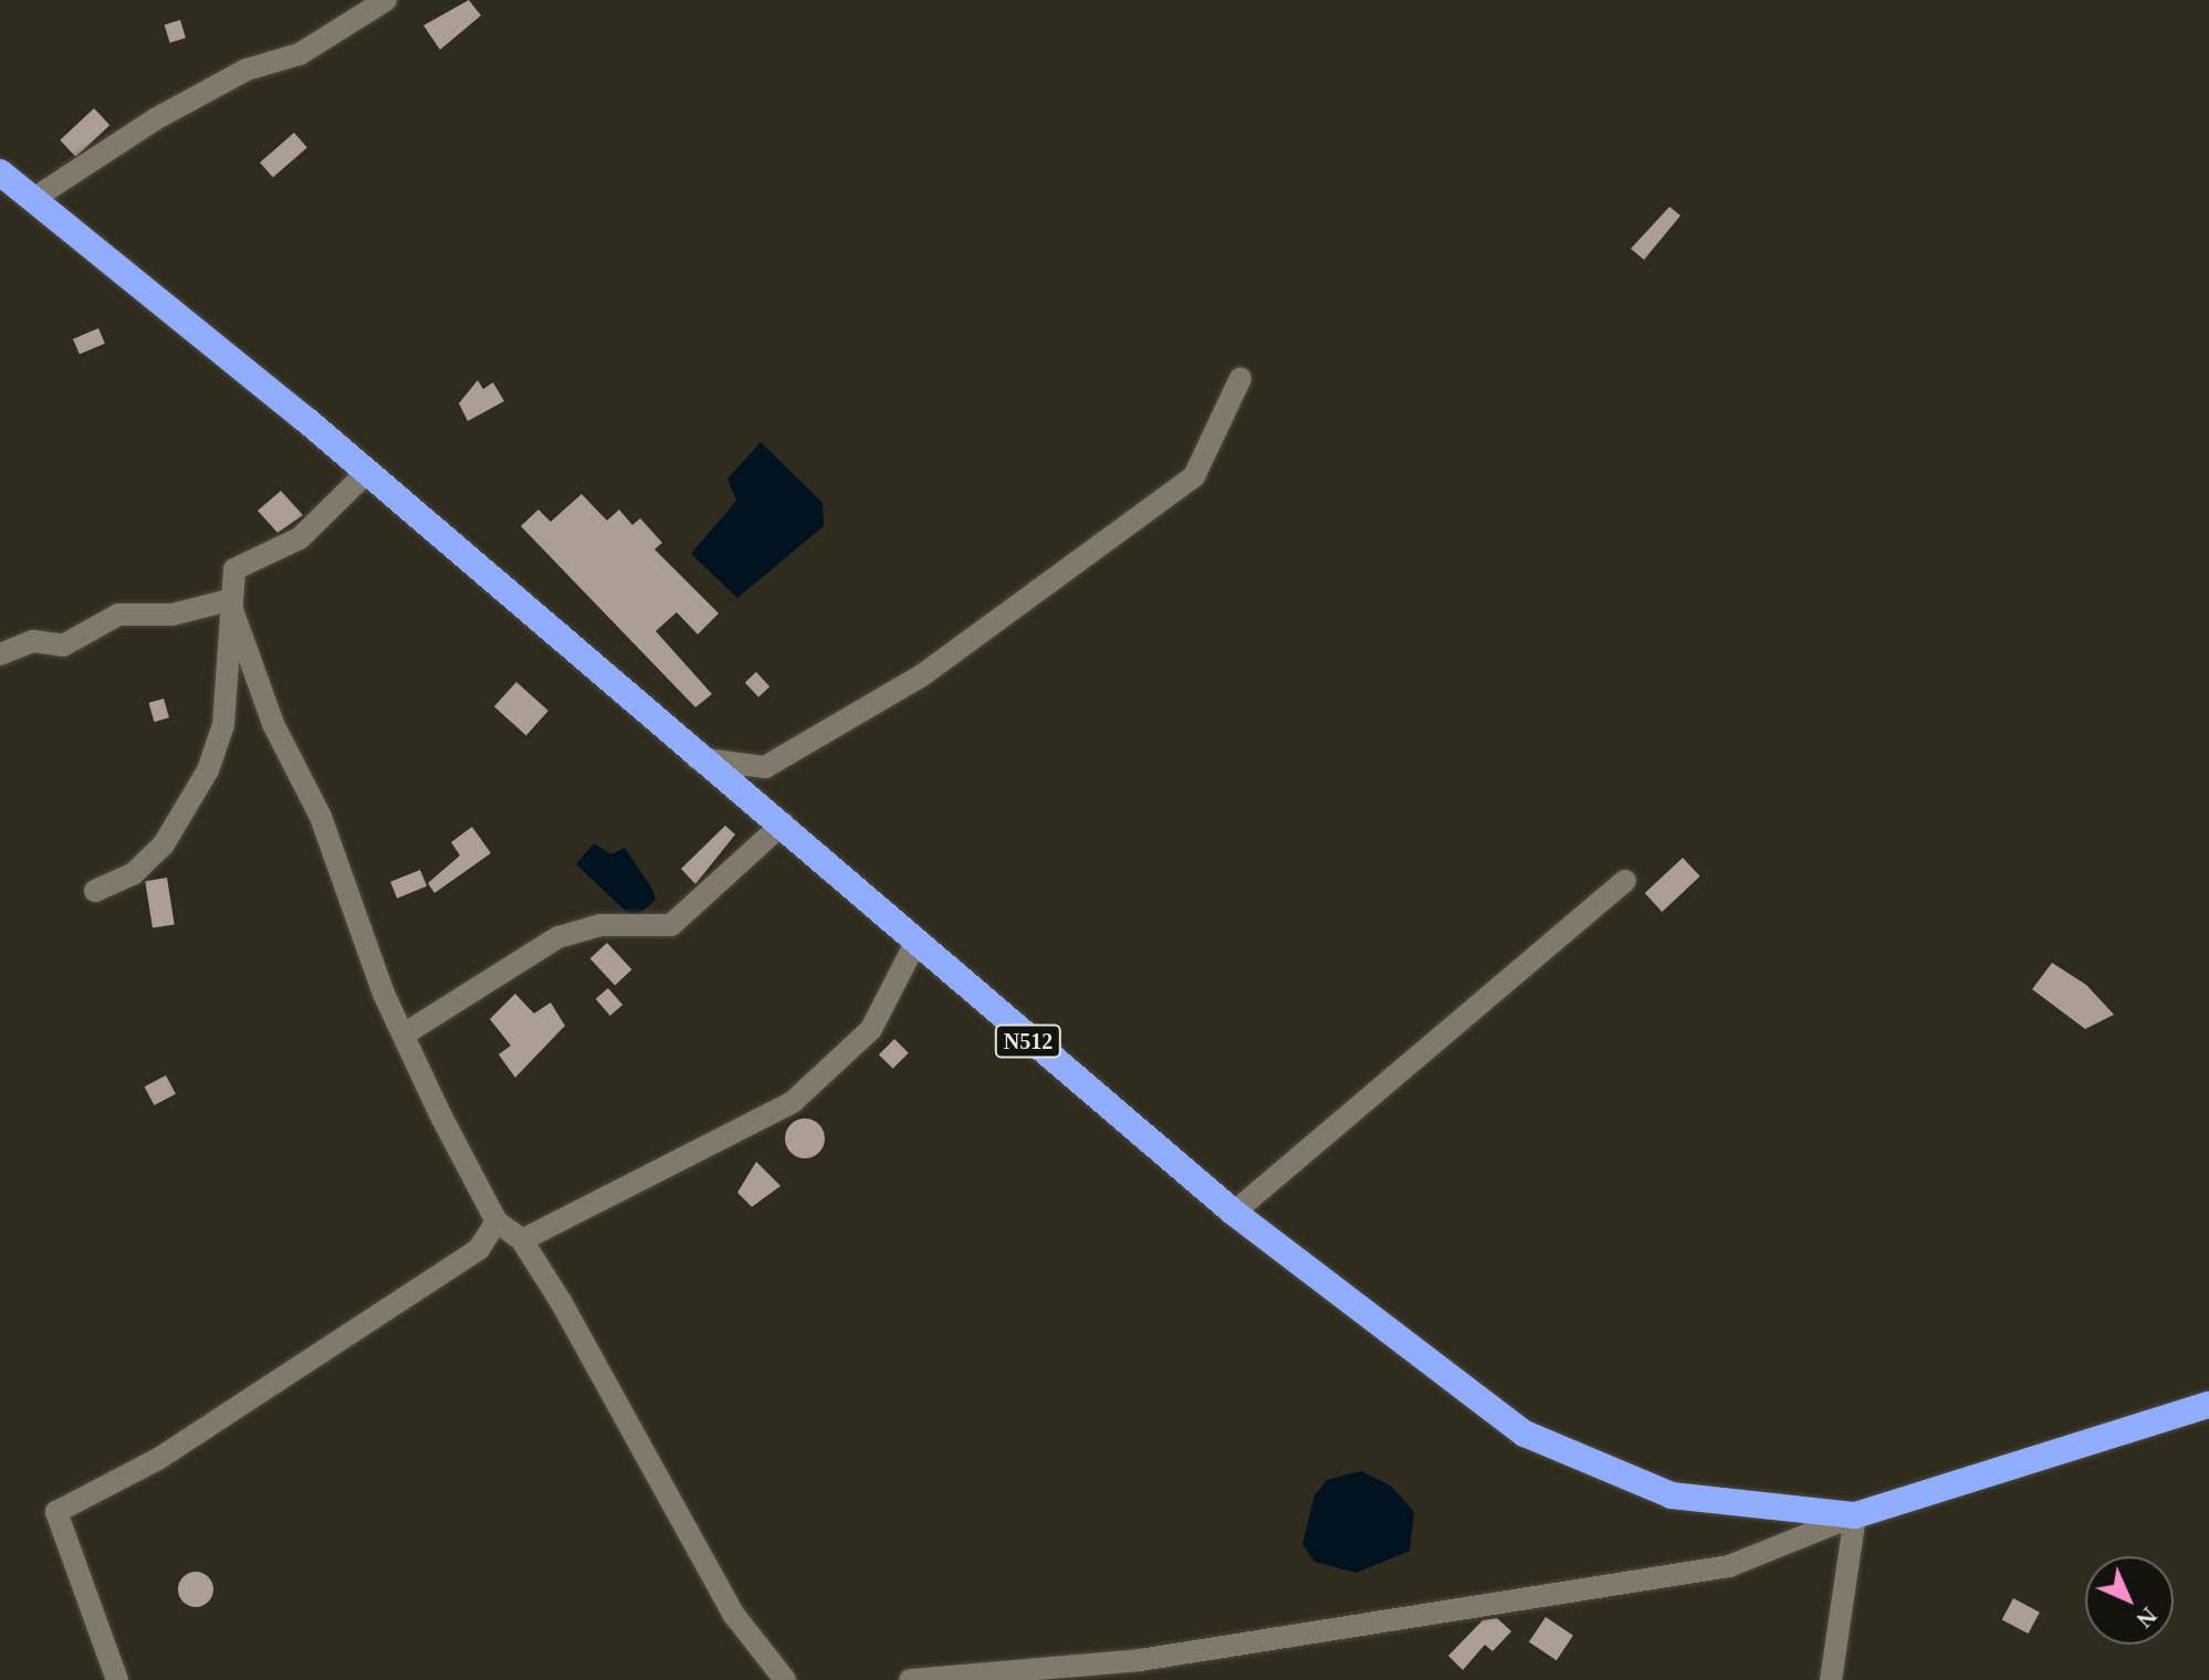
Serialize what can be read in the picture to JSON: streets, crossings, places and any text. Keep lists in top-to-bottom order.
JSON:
{
  "streets": {
    "highway": ["N512"]
  },
  "north": "bottom right"
}
